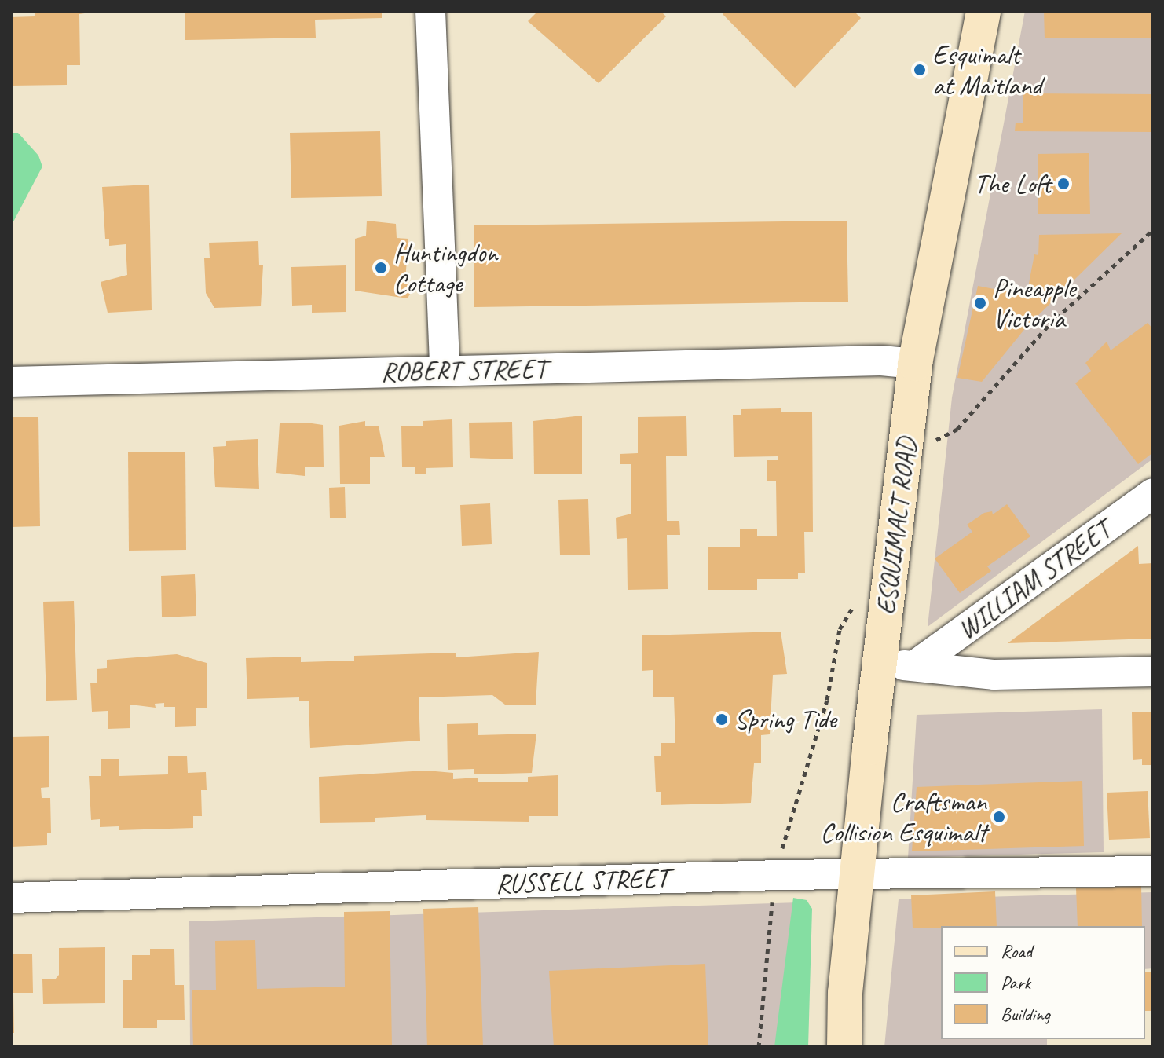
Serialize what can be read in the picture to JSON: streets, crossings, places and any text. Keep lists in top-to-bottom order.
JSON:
{
  "streets": {
    "main road": ["ESQUIMALT ROAD"],
    "street": ["ROBERT STREET", "WILLIAM STREET", "RUSSELL STREET"]
  },
  "crossings": [
    ["ROBERT STREET", "ESQUIMALT ROAD"],
    ["ESQUIMALT ROAD", "RUSSELL STREET"]
  ],
  "places": [
    "Esquimalt at Maitland",
    "The Loft",
    "Huntingdon Cottage",
    "Pineapple Victoria",
    "Spring Tide",
    "Craftsman Collision Esquimalt"
  ],
  "legend": ["Road", "Park", "Building"]
}
